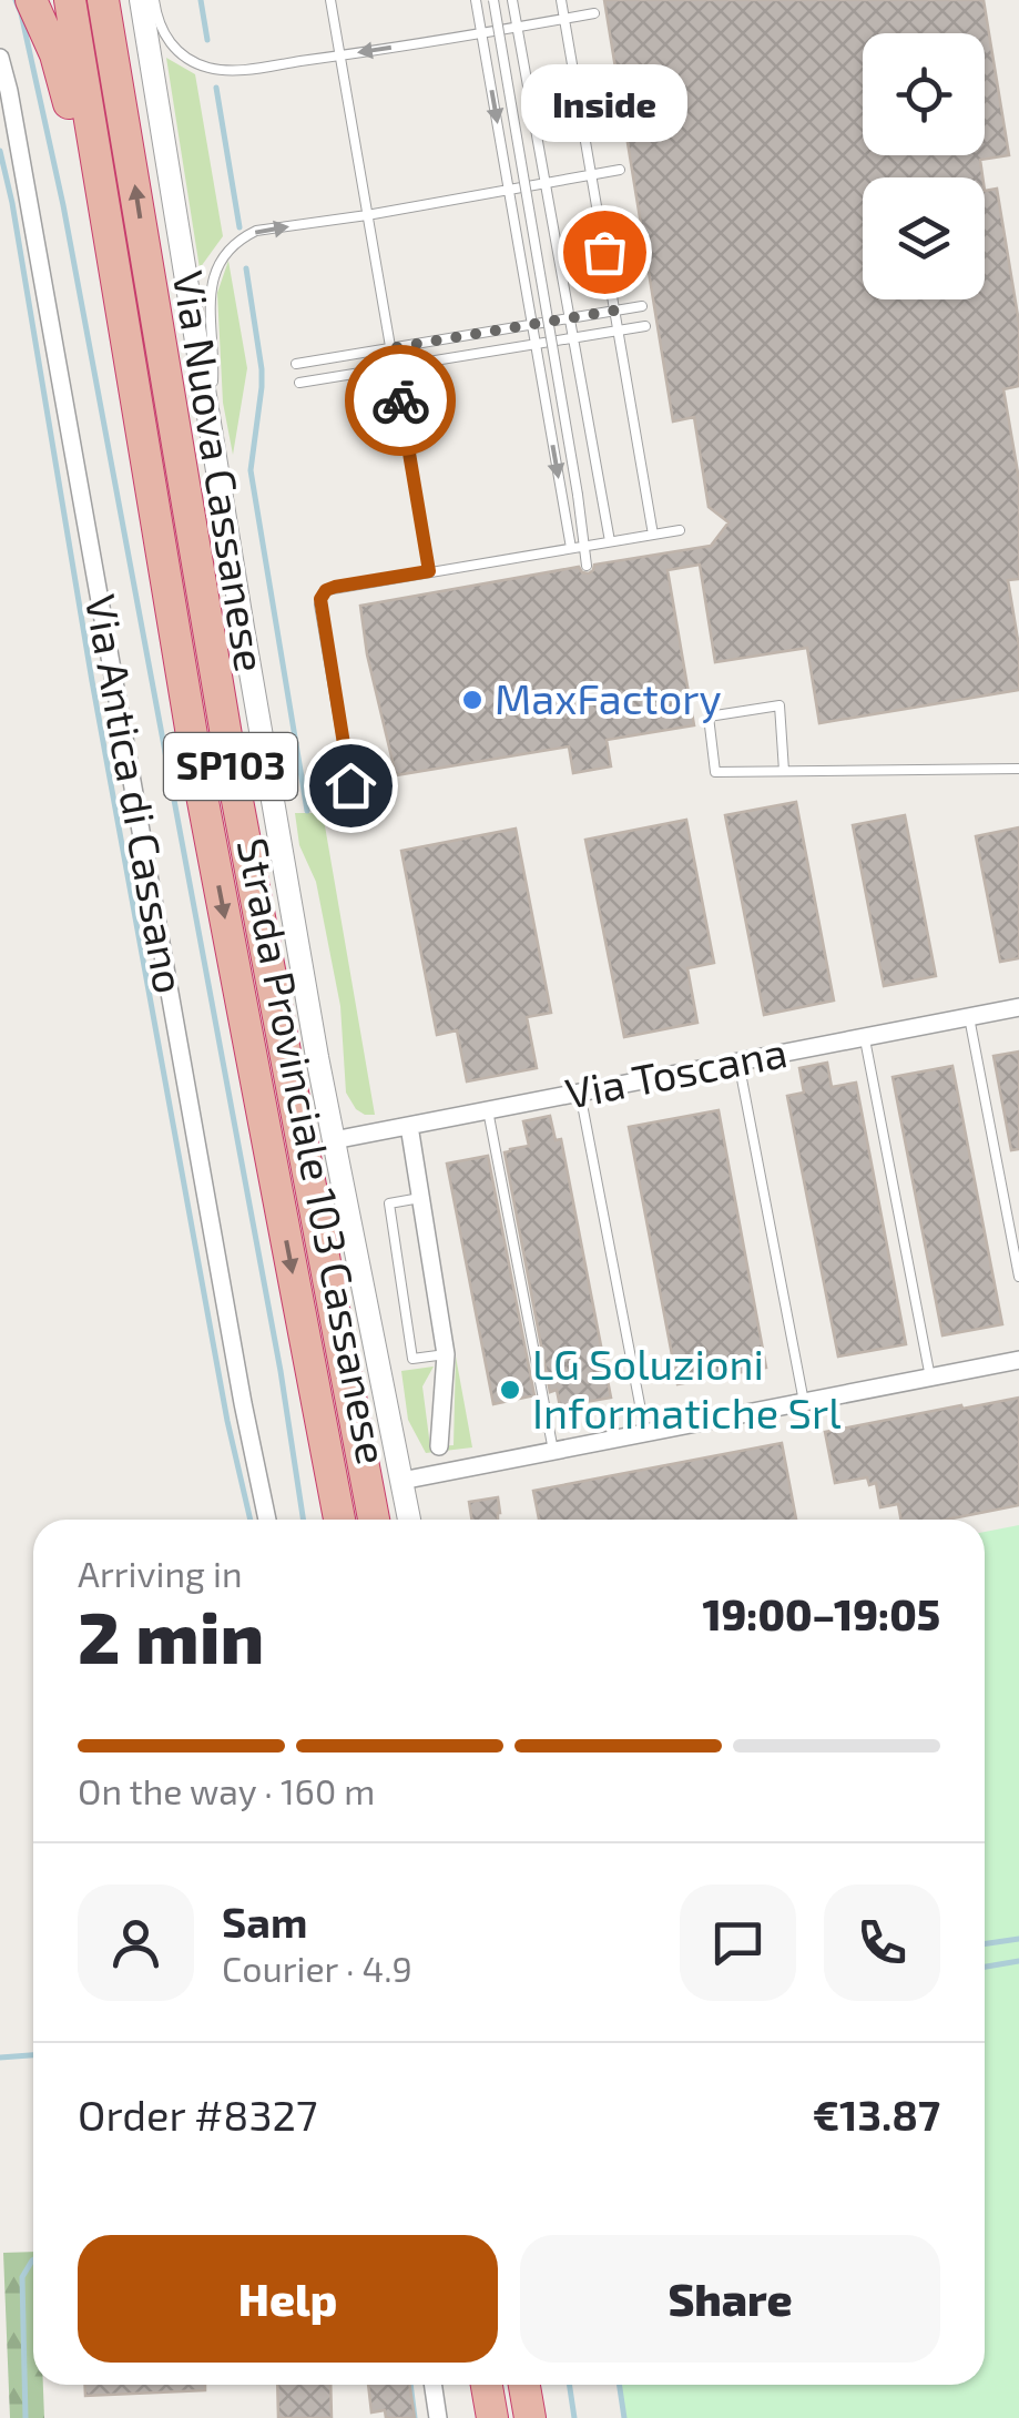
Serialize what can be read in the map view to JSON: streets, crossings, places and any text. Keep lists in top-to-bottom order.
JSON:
{
  "streets": {
    "highway": ["SP103", "Strada Provinciale 103 Cassanese"],
    "street": ["Via Nuova Cassanese", "Via Antica di Cassano", "Via Toscana"]
  },
  "crossings": [
    ["Via Nuova Cassanese", "Via Toscana"],
    ["SP103", "Strada Provinciale 103 Cassanese"]
  ],
  "places": ["Inside", "MaxFactory", "LG Soluzioni Informatiche Srl"],
  "page": {
    "bubble": "Inside",
    "heading": ["2 min", "Arriving in", "19:00–19:05"],
    "panel": [
      "Sam",
      "Courier · 4.9",
      "Order #8327",
      "€13.87"
    ],
    "bar": "On the way · 160 m",
    "buttons": ["Help", "Share"]
  }
}
